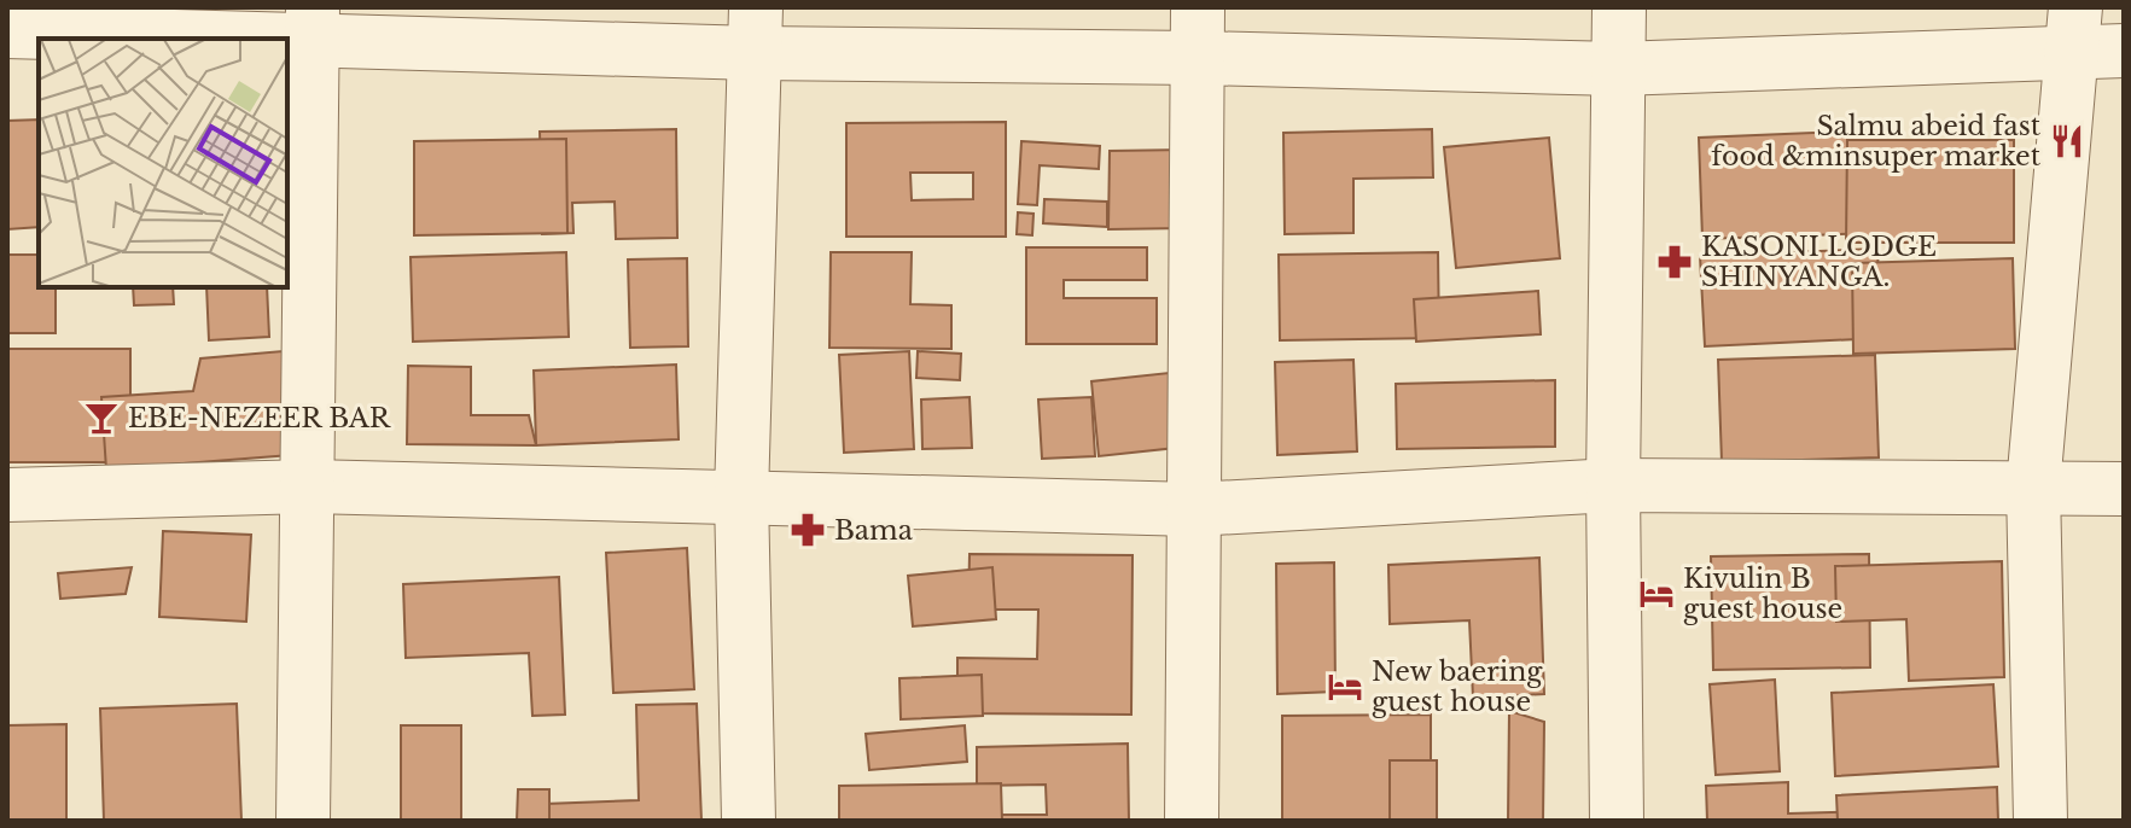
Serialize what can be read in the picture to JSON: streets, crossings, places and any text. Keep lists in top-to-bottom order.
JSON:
{
  "places": {
    "restaurant": ["Salmu abeid fast food &minsuper market"],
    "pharmacy": ["KASONI LODGE SHINYANGA.", "Bama"],
    "bar": ["EBE-NEZEER BAR"],
    "hotel": ["Kivulin B guest house", "New baering guest house"]
  }
}
